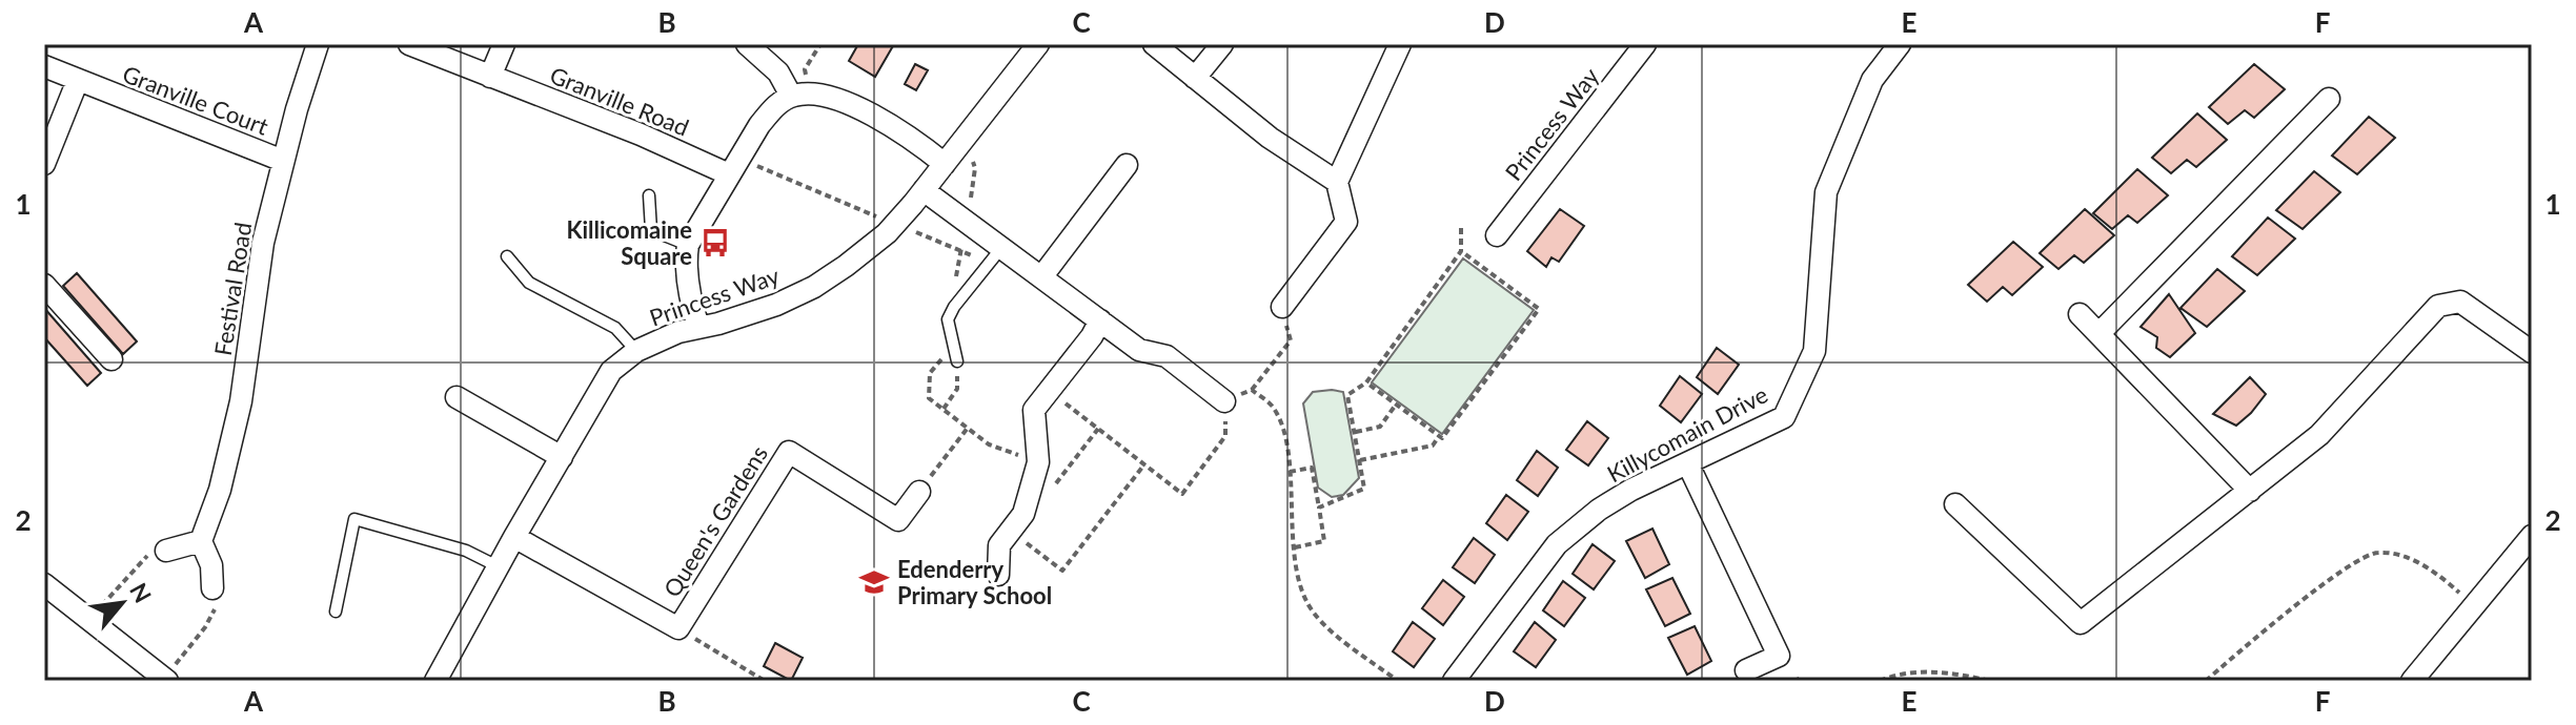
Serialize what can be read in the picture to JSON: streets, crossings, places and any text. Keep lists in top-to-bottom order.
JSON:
{
  "streets": {
    "street": [
      "Granville Court",
      "Granville Road",
      "Princess Way",
      "Festival Road",
      "Killycomain Drive",
      "Queen's Gardens"
    ]
  },
  "crossings": [
    ["Granville Court", "Festival Road"]
  ],
  "places": {
    "bus stop": ["Killicomaine Square"],
    "school or university": ["Edenderry Primary School"]
  },
  "north": "top right",
  "grid": {
    "columns": [
      "A",
      "B",
      "C",
      "D",
      "E",
      "F"
    ],
    "rows": ["1", "2"]
  }
}
